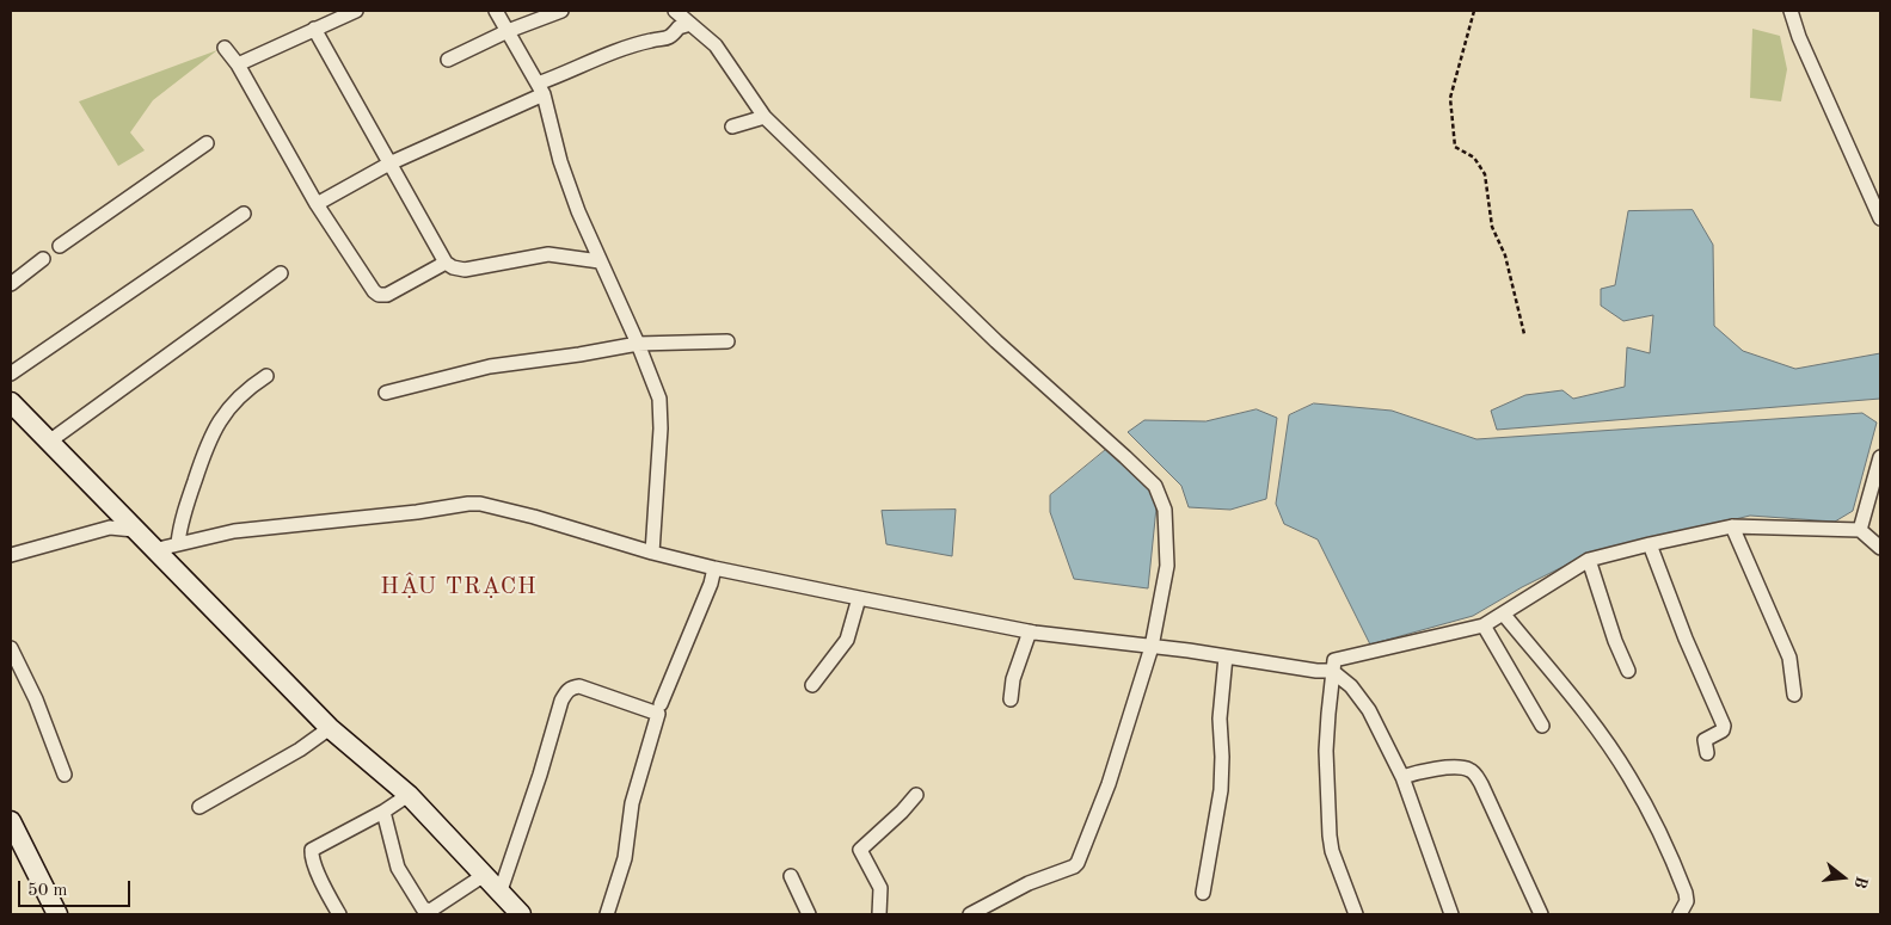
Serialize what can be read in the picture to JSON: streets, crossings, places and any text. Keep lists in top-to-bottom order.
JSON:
{
  "districts": ["HẬU TRẠCH"],
  "scale_bar": "50 m",
  "north": "right"
}
